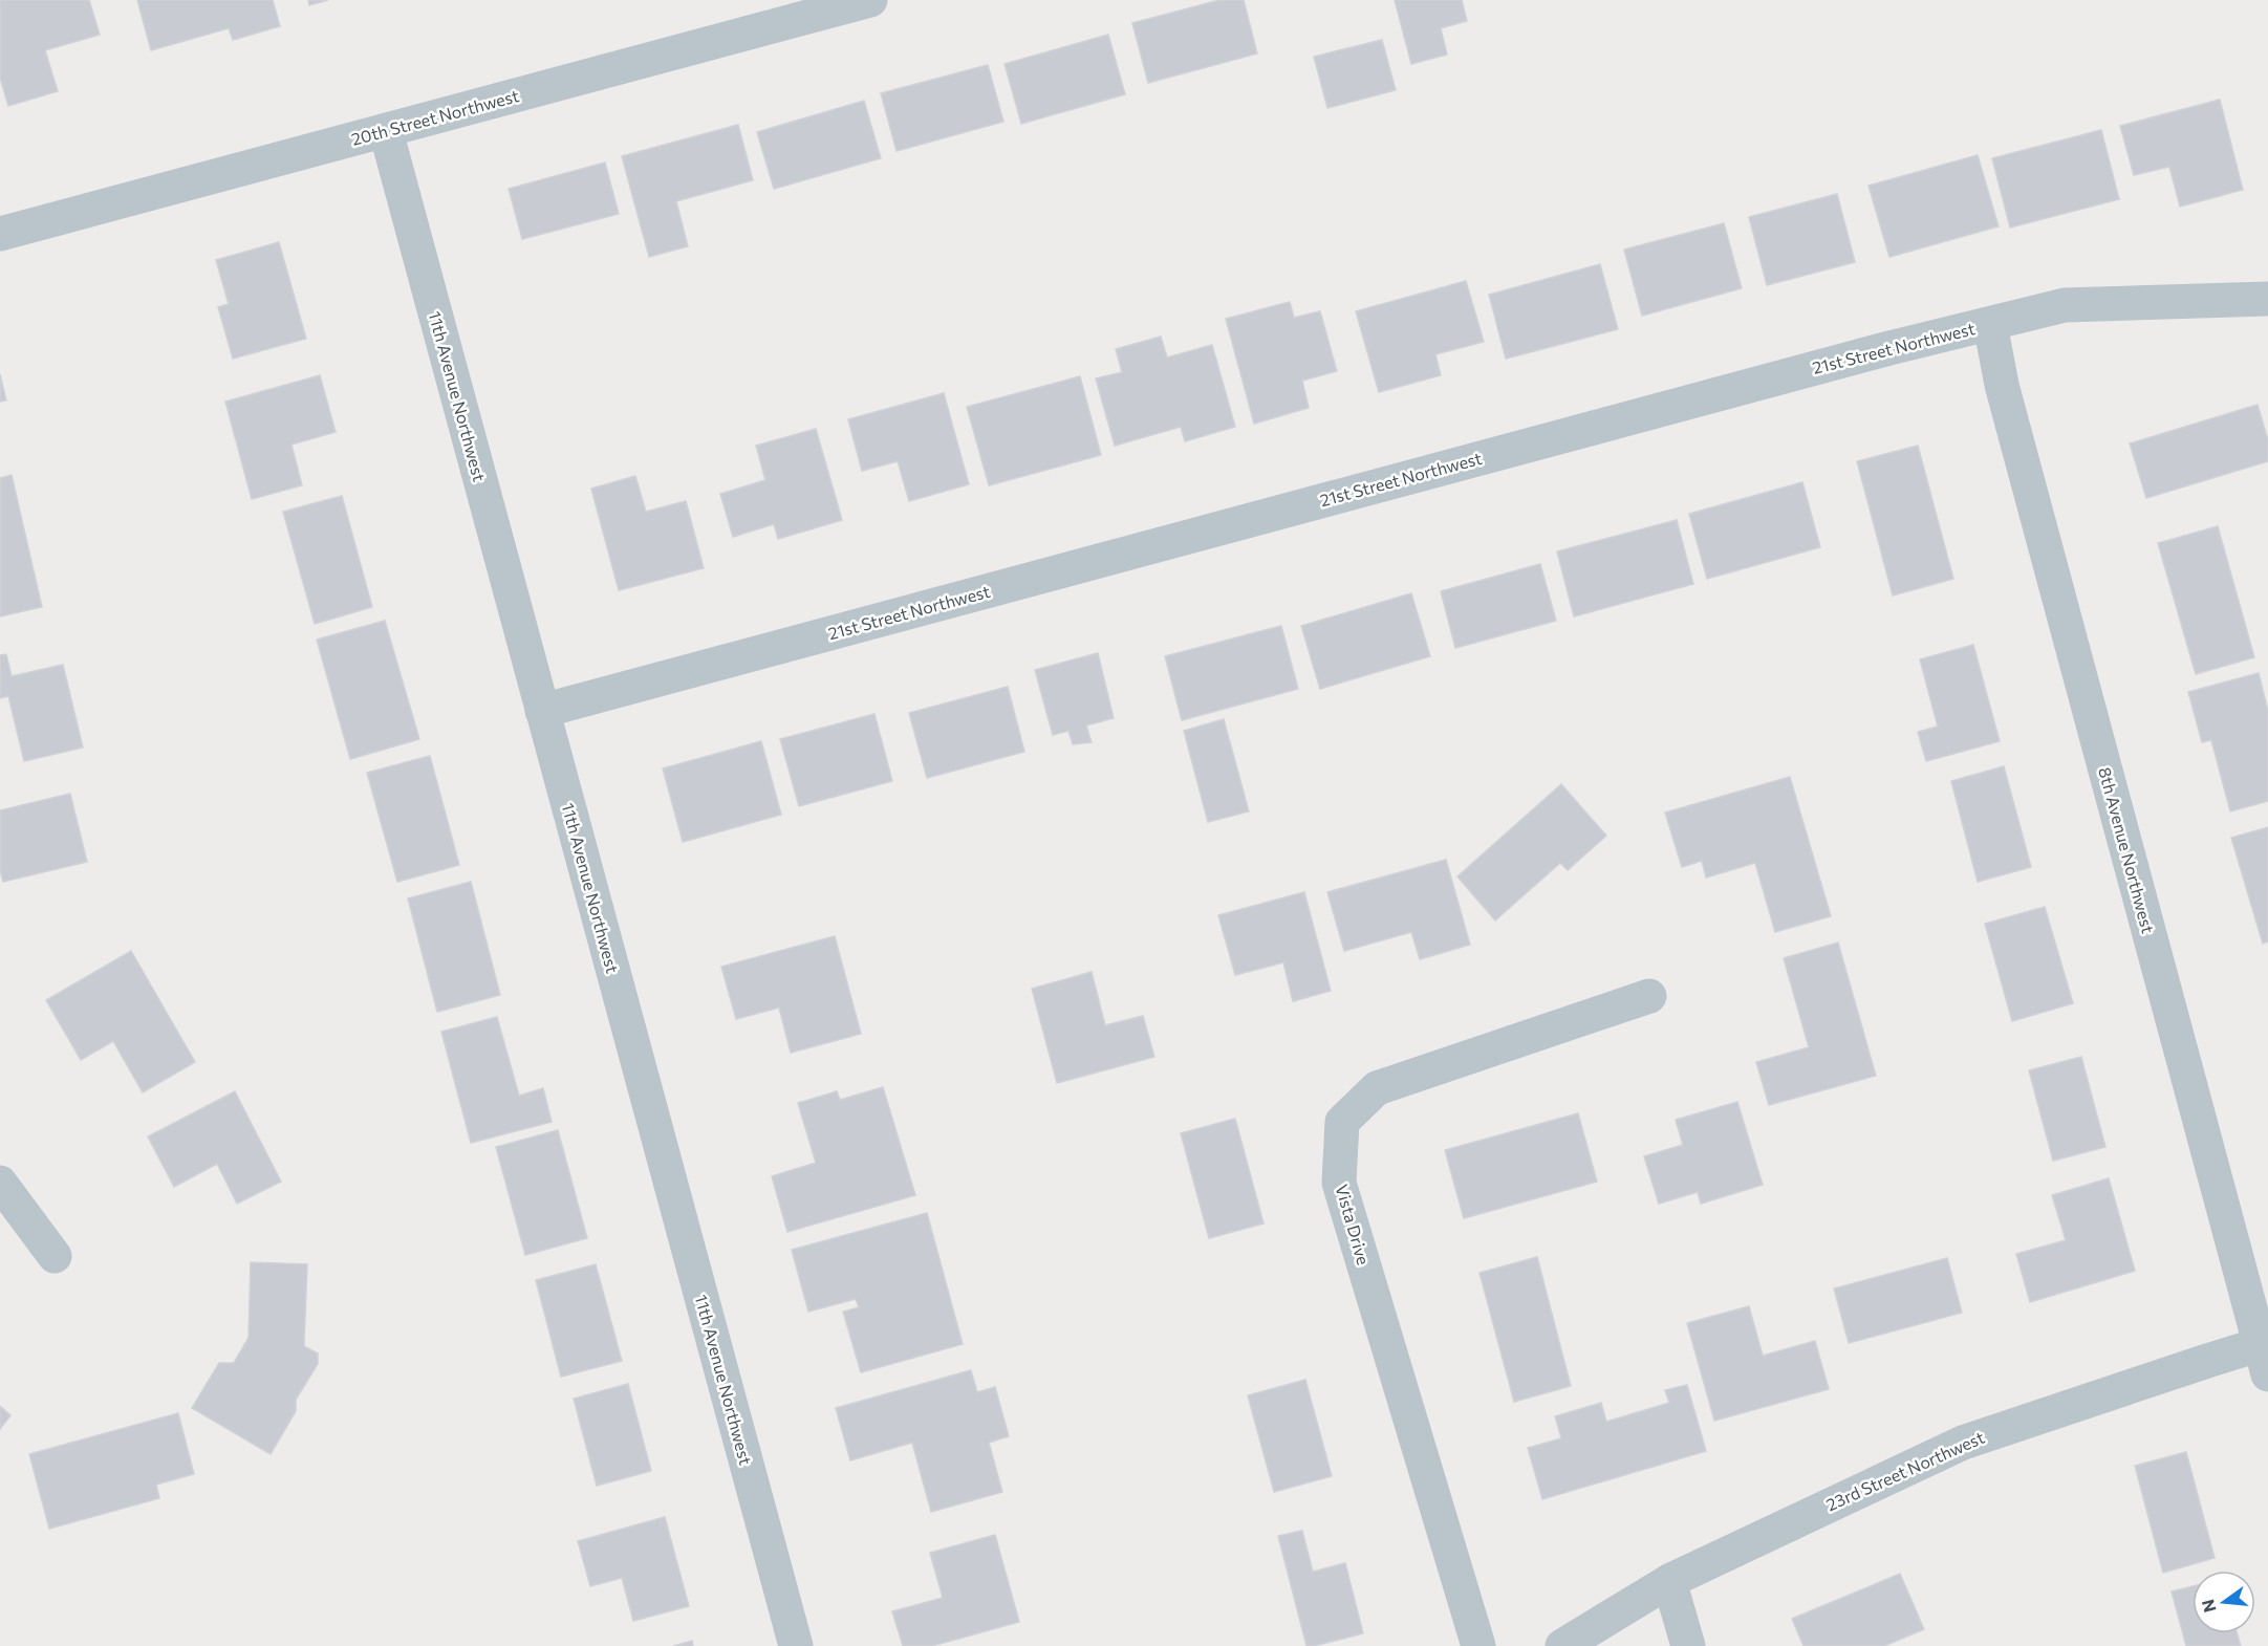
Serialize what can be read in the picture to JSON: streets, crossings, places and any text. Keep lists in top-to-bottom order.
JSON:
{
  "streets": {
    "street": [
      "20th Street Northwest",
      "21st Street Northwest",
      "11th Avenue Northwest",
      "8th Avenue Northwest",
      "Vista Drive",
      "23rd Street Northwest"
    ]
  },
  "crossings": [
    ["20th Street Northwest", "11th Avenue Northwest"],
    ["21st Street Northwest", "11th Avenue Northwest"],
    ["21st Street Northwest", "8th Avenue Northwest"],
    ["8th Avenue Northwest", "23rd Street Northwest"]
  ],
  "north": "left"
}
